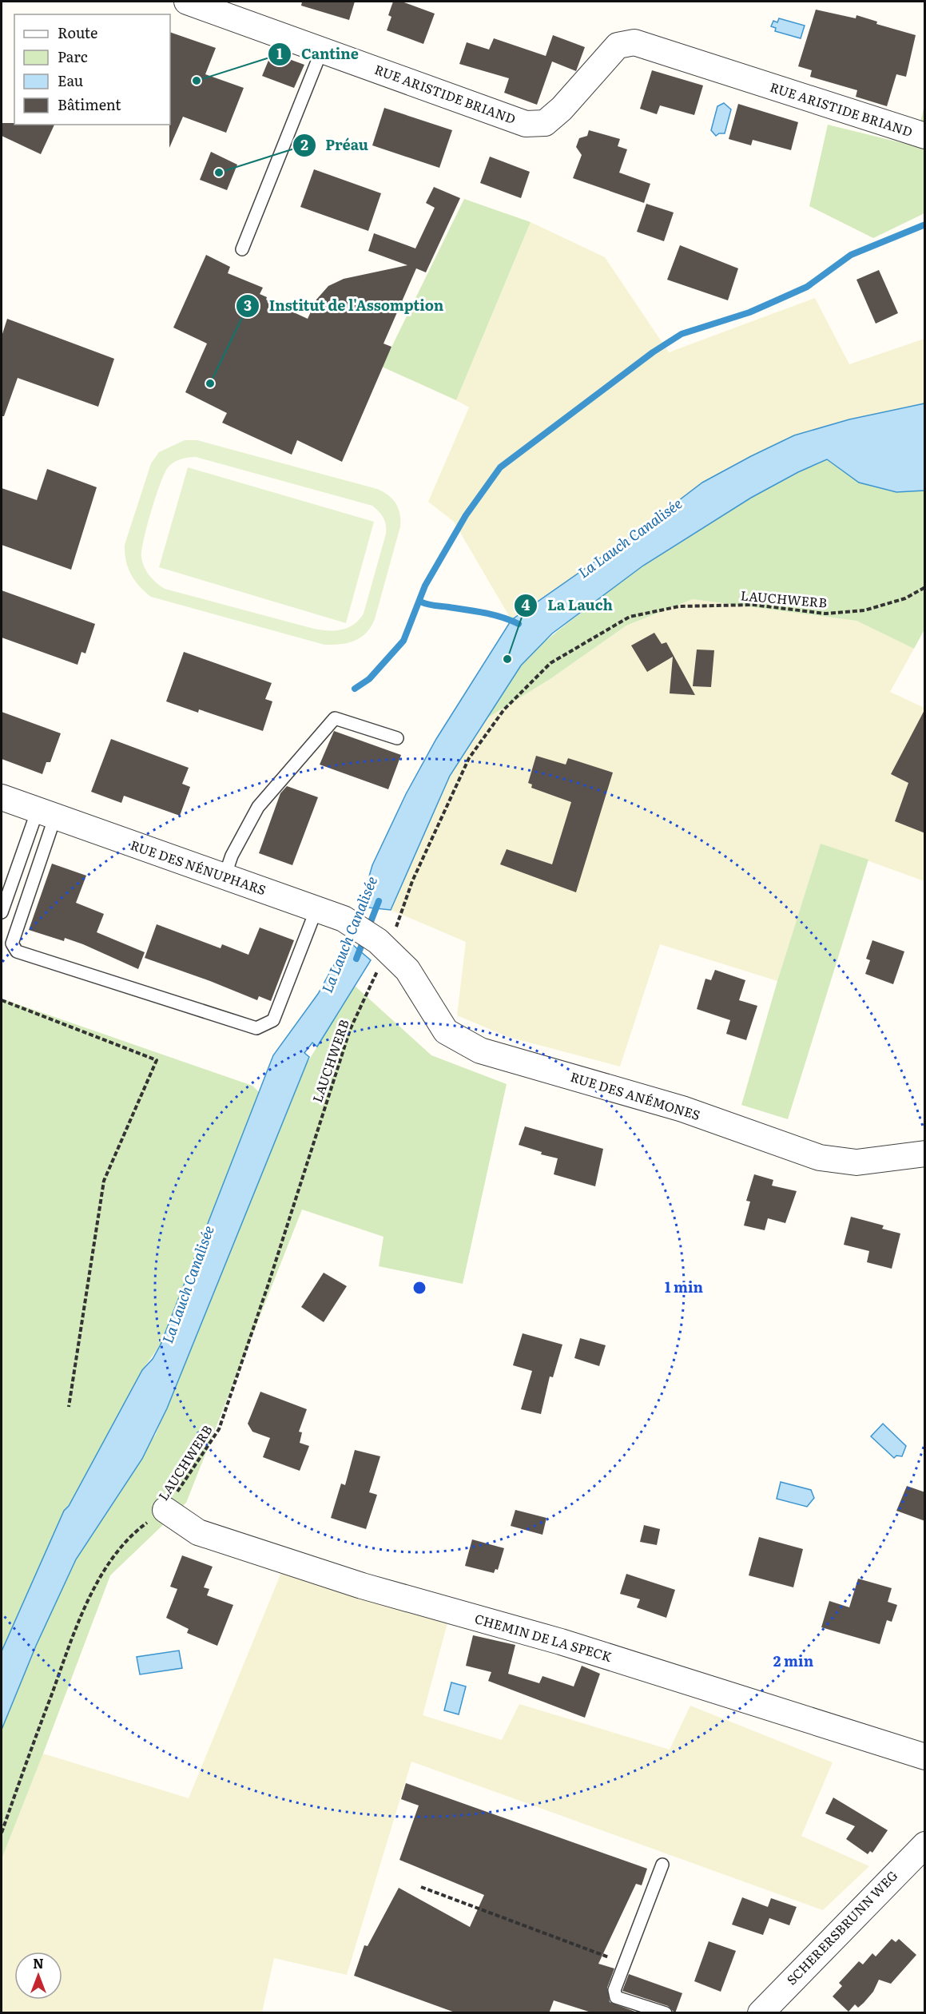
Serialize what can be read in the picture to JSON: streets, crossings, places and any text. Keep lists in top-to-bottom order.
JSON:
{
  "streets": {
    "street": [
      "RUE ARISTIDE BRIAND",
      "RUE DES NÉNUPHARS",
      "RUE DES ANÉMONES",
      "CHEMIN DE LA SPECK",
      "SCHERERSBRUNN WEG"
    ],
    "path": ["LAUCHWERB"]
  },
  "crossings": [
    ["LAUCHWERB", "RUE DES NÉNUPHARS"],
    ["LAUCHWERB", "RUE DES ANÉMONES"],
    ["LAUCHWERB", "CHEMIN DE LA SPECK"],
    ["RUE DES NÉNUPHARS", "RUE DES ANÉMONES"]
  ],
  "water": ["La Lauch Canalisée"],
  "places": [
    "Cantine",
    "Préau",
    "Institut de l'Assomption",
    "La Lauch"
  ],
  "legend": [
    "Route",
    "Parc",
    "Eau",
    "Bâtiment"
  ],
  "north": "top",
  "rings": ["1 min", "2 min"]
}
